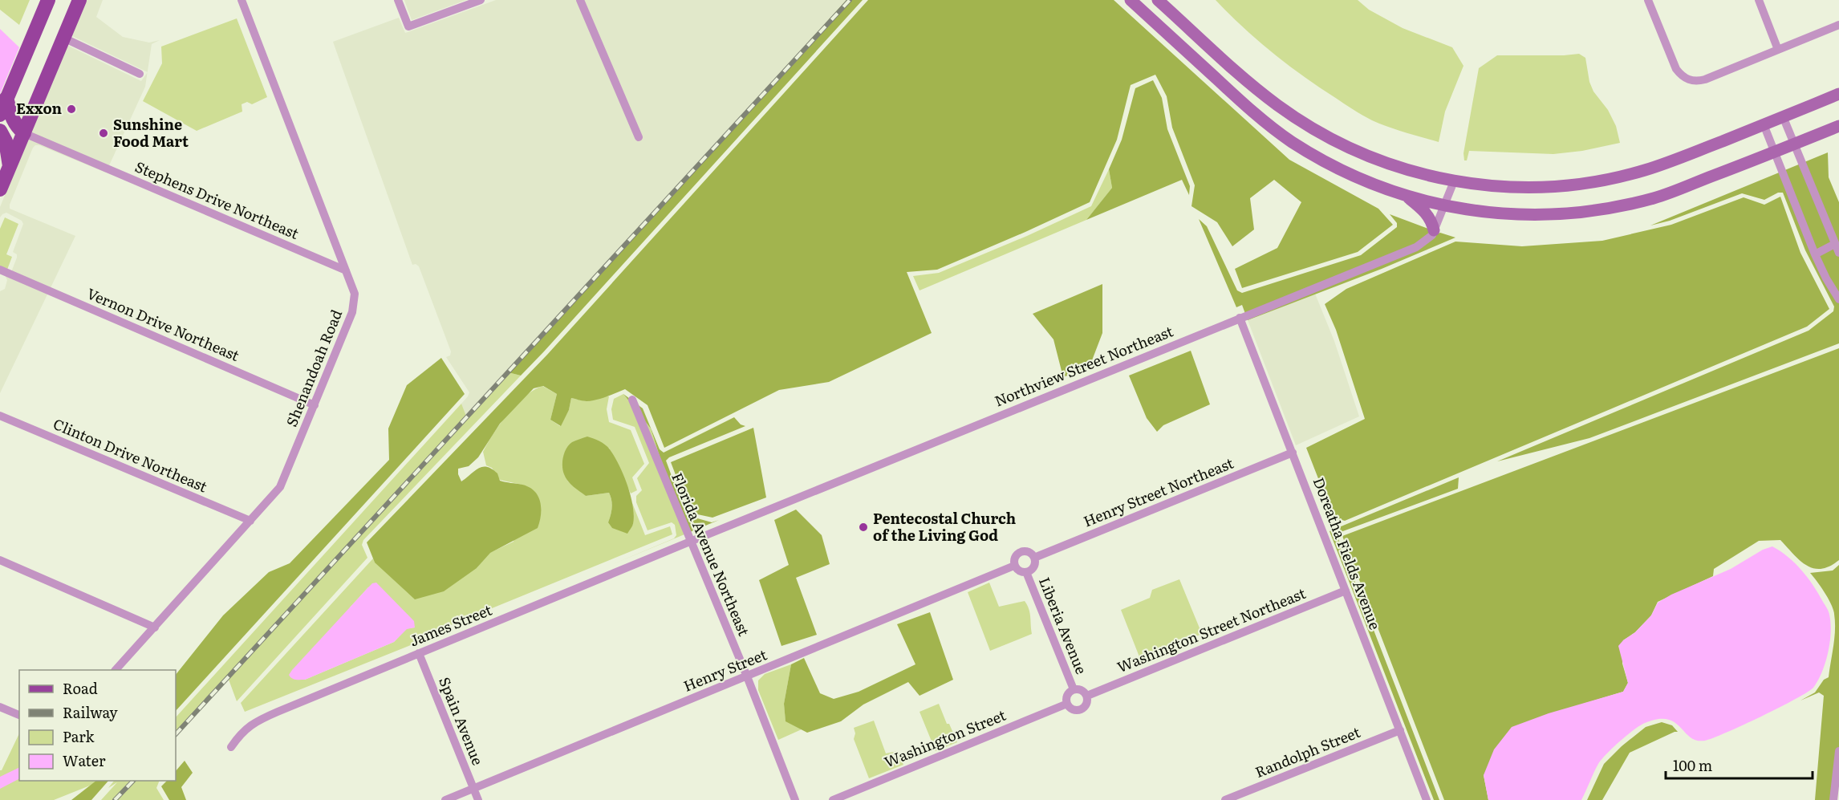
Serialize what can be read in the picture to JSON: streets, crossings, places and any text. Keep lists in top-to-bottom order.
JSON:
{
  "streets": {
    "street": [
      "Stephens Drive Northeast",
      "Vernon Drive Northeast",
      "Northview Street Northeast",
      "Shenandoah Road",
      "Clinton Drive Northeast",
      "Henry Street Northeast",
      "Doreatha Fields Avenue",
      "Florida Avenue Northeast",
      "James Street",
      "Liberia Avenue",
      "Washington Street Northeast",
      "Henry Street",
      "Spain Avenue",
      "Washington Street",
      "Randolph Street"
    ]
  },
  "crossings": [
    ["Stephens Drive Northeast", "Shenandoah Road"],
    ["Vernon Drive Northeast", "Shenandoah Road"],
    ["Northview Street Northeast", "Doreatha Fields Avenue"],
    ["Northview Street Northeast", "Florida Avenue Northeast"],
    ["Northview Street Northeast", "James Street"],
    ["Shenandoah Road", "Clinton Drive Northeast"],
    ["Henry Street Northeast", "Doreatha Fields Avenue"],
    ["Henry Street Northeast", "Liberia Avenue"],
    ["Henry Street Northeast", "Henry Street"],
    ["Doreatha Fields Avenue", "Washington Street Northeast"],
    ["Doreatha Fields Avenue", "Randolph Street"],
    ["Florida Avenue Northeast", "James Street"],
    ["Florida Avenue Northeast", "Henry Street"],
    ["James Street", "Spain Avenue"],
    ["Liberia Avenue", "Washington Street Northeast"],
    ["Liberia Avenue", "Henry Street"],
    ["Liberia Avenue", "Washington Street"],
    ["Washington Street Northeast", "Washington Street"],
    ["Henry Street", "Spain Avenue"]
  ],
  "places": ["Exxon", "Sunshine Food Mart", "Pentecostal Church of the Living God"],
  "legend": [
    "Road",
    "Railway",
    "Park",
    "Water"
  ],
  "scale_bar": "100 m"
}
